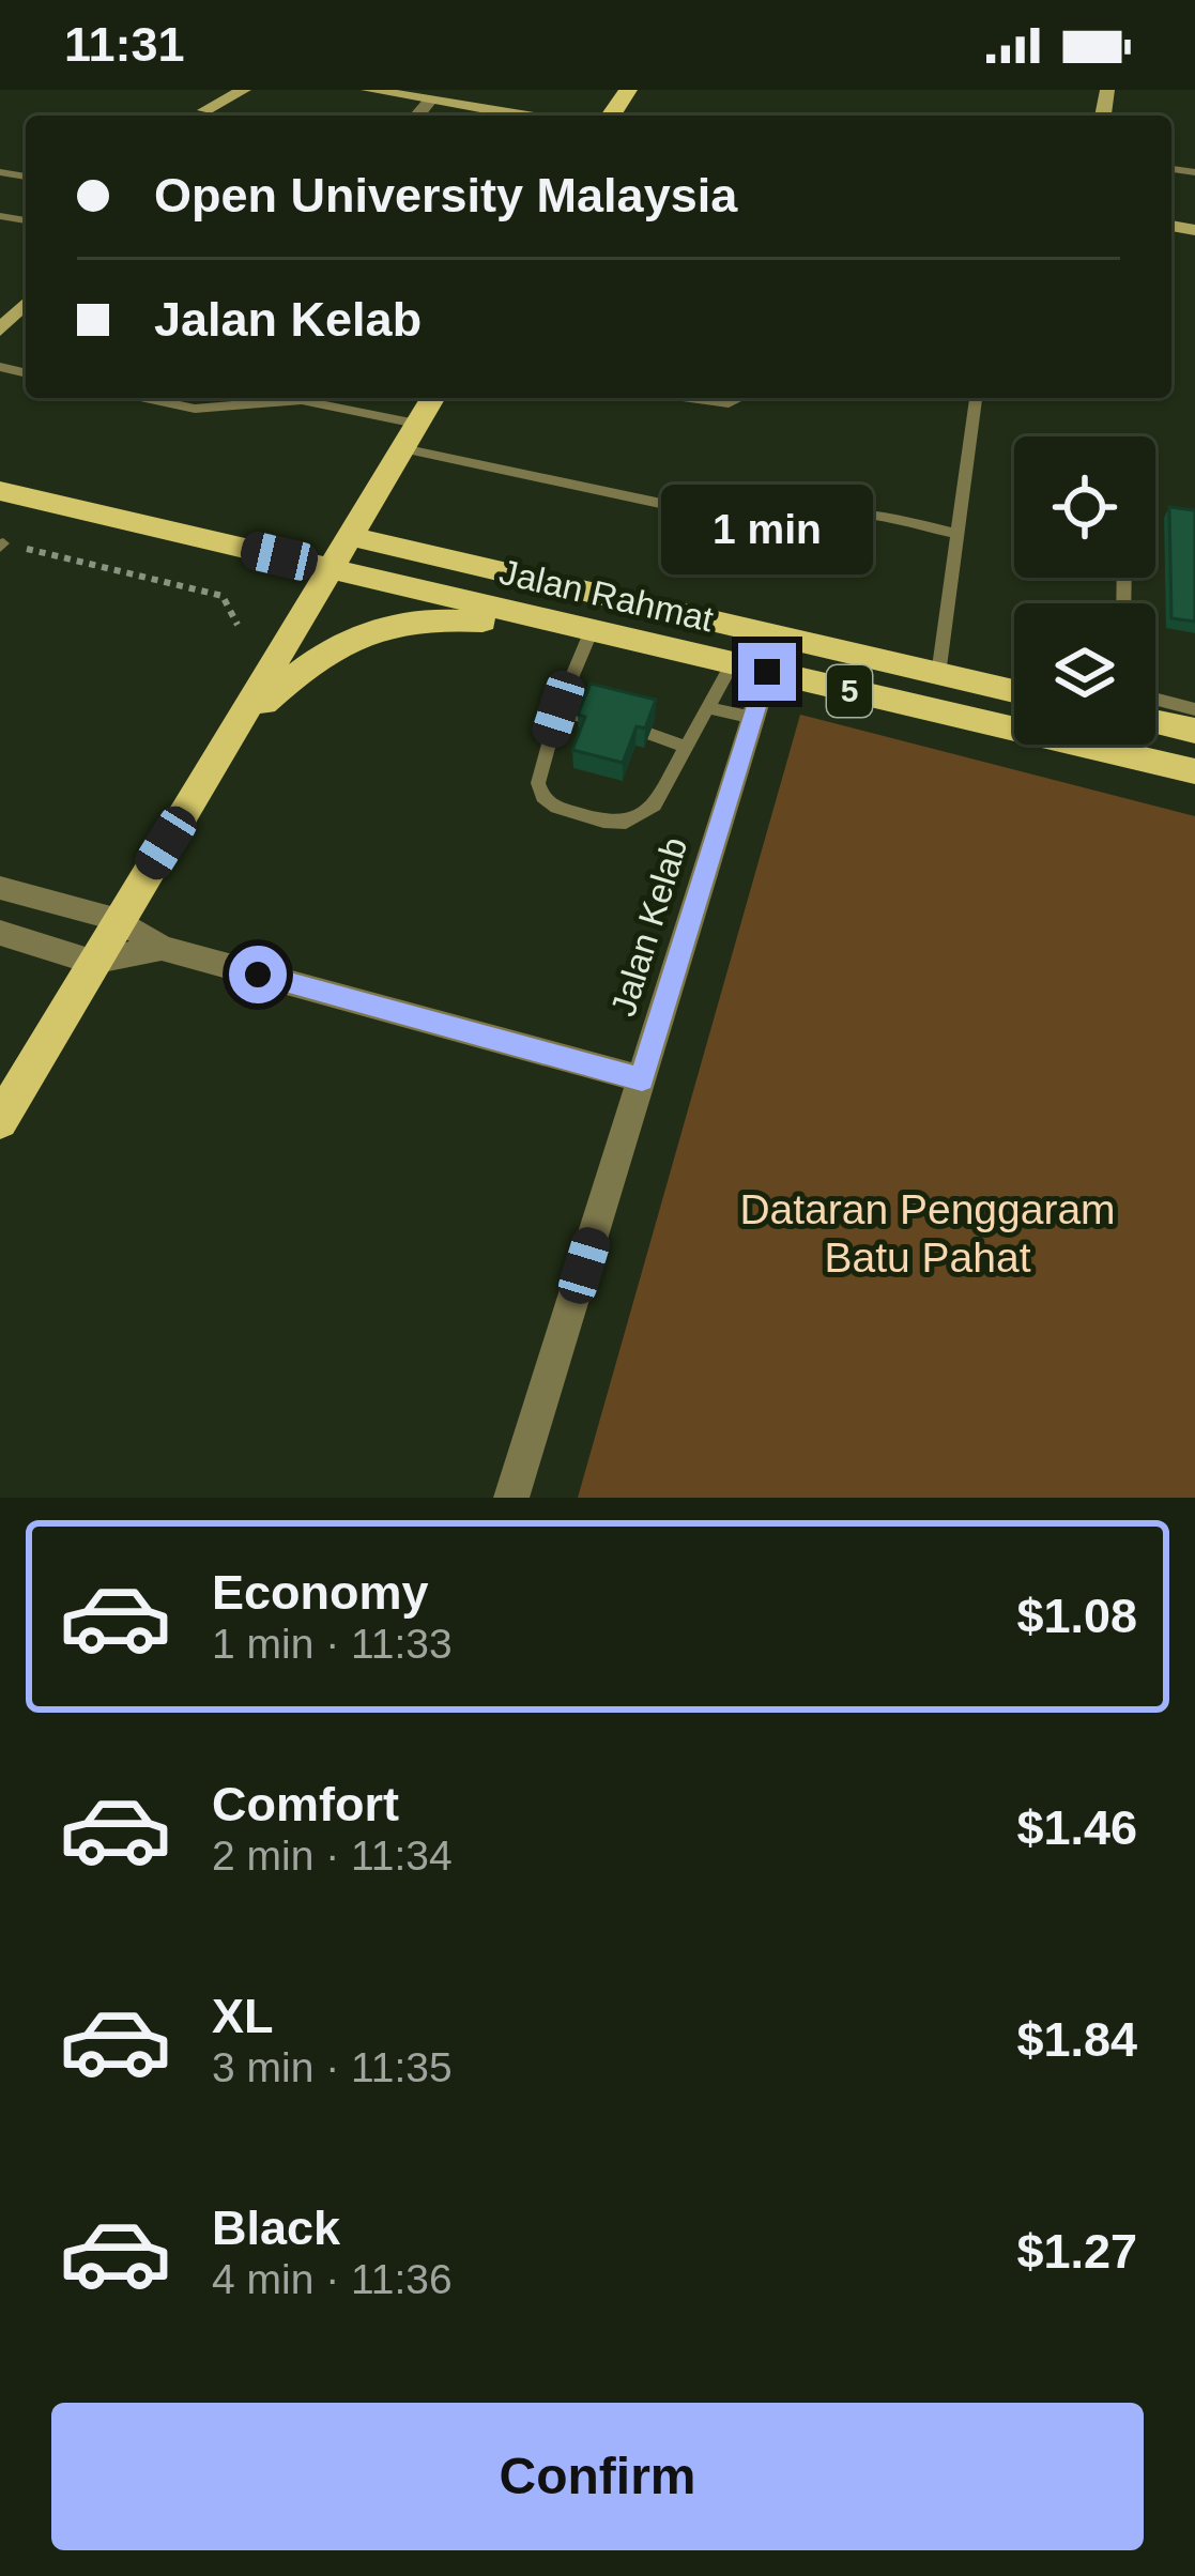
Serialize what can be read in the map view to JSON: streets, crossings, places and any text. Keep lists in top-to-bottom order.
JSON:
{
  "streets": {
    "main road": ["Jalan Rahmat", "5"],
    "street": ["Jalan Kelab"]
  },
  "crossings": [
    ["Jalan Rahmat", "Jalan Kelab"]
  ],
  "parks": ["Dataran Penggaram Batu Pahat"],
  "page": {
    "status": "11:31",
    "banner": ["Open University Malaysia", "Jalan Kelab"],
    "bubble": "1 min",
    "list": [
      {
        "name": "Economy",
        "note": "1 min · 11:33",
        "value": "$1.08"
      },
      {
        "name": "Comfort",
        "note": "2 min · 11:34",
        "value": "$1.46"
      },
      {
        "name": "XL",
        "note": "3 min · 11:35",
        "value": "$1.84"
      },
      {
        "name": "Black",
        "note": "4 min · 11:36",
        "value": "$1.27"
      }
    ],
    "buttons": "Confirm"
  }
}
